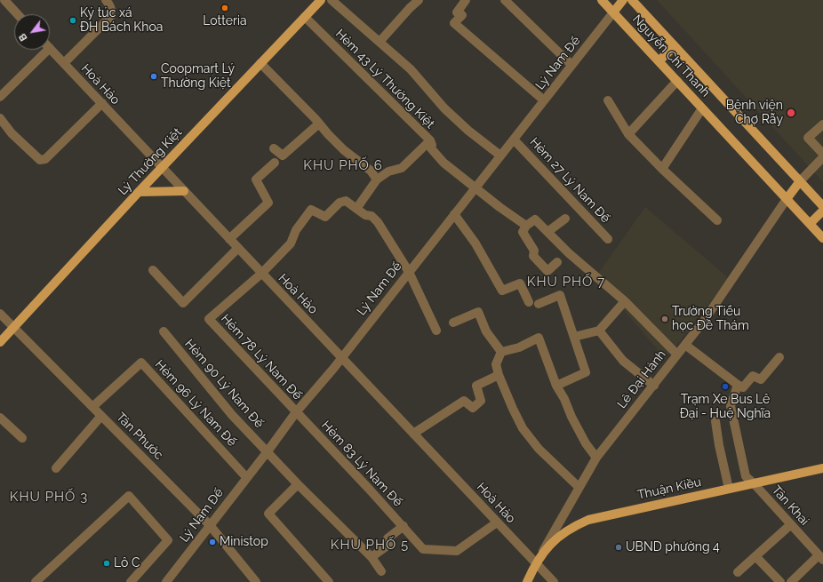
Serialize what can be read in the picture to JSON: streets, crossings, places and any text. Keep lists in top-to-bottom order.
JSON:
{
  "streets": {
    "main road": [
      "Nguyễn Chí Thanh",
      "Lý Thường Kiệt",
      "Lê Đại Hành",
      "Thuận Kiều"
    ],
    "street": [
      "Lý Nam Đế",
      "Hẻm 43 Lý Thường Kiệt",
      "Hoà Hảo",
      "Hẻm 27 Lý Nam Đế",
      "Hẻm 78 Lý Nam Đế",
      "Hẻm 90 Lý Nam Đế",
      "Hẻm 96 Lý Nam Đế",
      "Tân Phước",
      "Hẻm 83 Lý Nam Đế",
      "Tân Khai"
    ]
  },
  "crossings": [
    ["Nguyễn Chí Thanh", "Lý Nam Đế"],
    ["Nguyễn Chí Thanh", "Lê Đại Hành"],
    ["Lý Nam Đế", "Hẻm 43 Lý Thường Kiệt"],
    ["Lý Nam Đế", "Hoà Hảo"],
    ["Lý Nam Đế", "Hẻm 27 Lý Nam Đế"],
    ["Lý Nam Đế", "Hẻm 78 Lý Nam Đế"],
    ["Lý Nam Đế", "Hẻm 90 Lý Nam Đế"],
    ["Lý Nam Đế", "Hẻm 96 Lý Nam Đế"],
    ["Lý Nam Đế", "Tân Phước"],
    ["Lý Nam Đế", "Hẻm 83 Lý Nam Đế"],
    ["Hẻm 43 Lý Thường Kiệt", "Lý Thường Kiệt"],
    ["Hoà Hảo", "Lý Thường Kiệt"],
    ["Hoà Hảo", "Hẻm 78 Lý Nam Đế"],
    ["Hoà Hảo", "Lê Đại Hành"],
    ["Hoà Hảo", "Hẻm 83 Lý Nam Đế"],
    ["Hoà Hảo", "Thuận Kiều"],
    ["Lý Thường Kiệt", "Tân Phước"],
    ["Hẻm 78 Lý Nam Đế", "Hẻm 83 Lý Nam Đế"],
    ["Lê Đại Hành", "Thuận Kiều"],
    ["Hẻm 96 Lý Nam Đế", "Tân Phước"],
    ["Thuận Kiều", "Tân Khai"]
  ],
  "districts": [
    "KHU PHỐ 6",
    "KHU PHỐ 7",
    "KHU PHỐ 3",
    "KHU PHỐ 5"
  ],
  "places": [
    "Lotteria",
    "Ký túc xá ĐH Bách Khoa",
    "Coopmart Lý Thường Kiệt",
    "Bệnh viện Chợ Rẫy",
    "Trường Tiểu học Đề Thám",
    "Trạm Xe Bus Lê Đại - Huệ Nghĩa",
    "Ministop",
    "UBND phường 4",
    "Lô C"
  ],
  "north": "bottom left"
}
